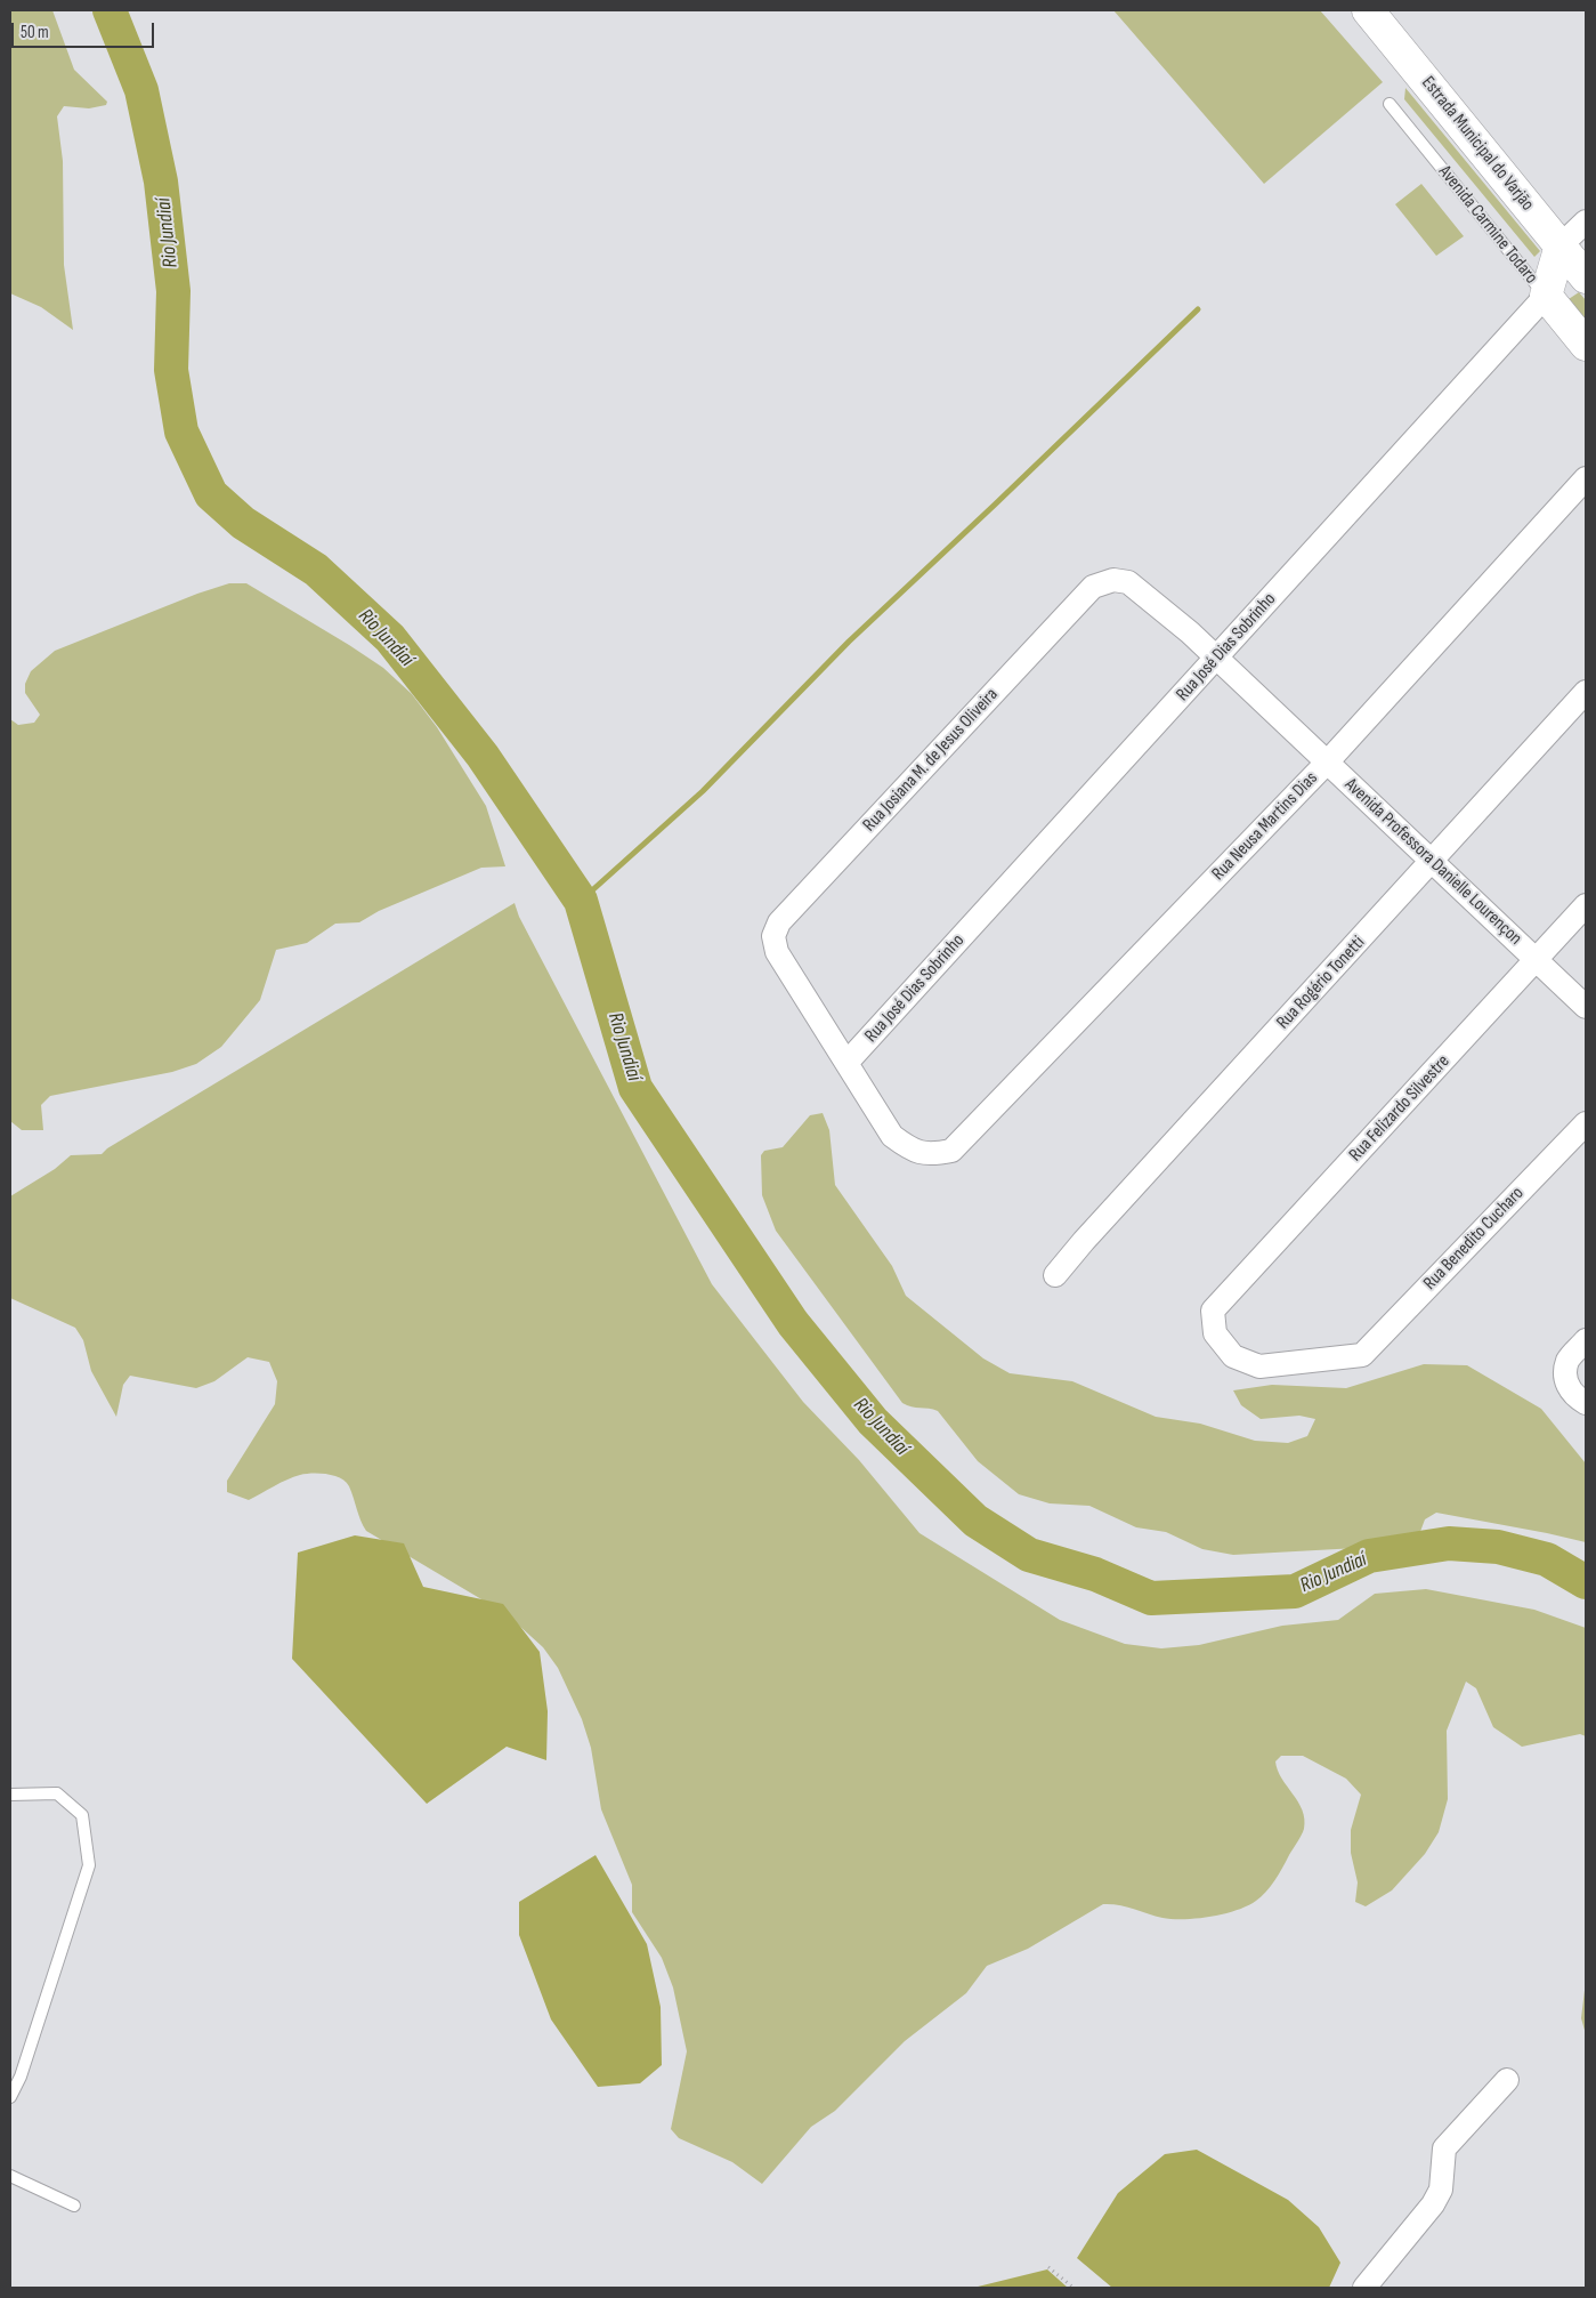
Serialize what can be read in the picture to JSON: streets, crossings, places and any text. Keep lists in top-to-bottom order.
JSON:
{
  "streets": {
    "main road": ["Estrada Municipal do Varjão", "Avenida Carmine Todaro", "Rua José Dias Sobrinho"],
    "street": [
      "Rua Josiana M. de Jesus Oliveira",
      "Rua Neusa Martins Dias",
      "Avenida Professora Danielle Lourençon",
      "Rua Rogério Tonetti",
      "Rua Felizardo Silvestre",
      "Rua Benedito Cucharo"
    ]
  },
  "crossings": [
    ["Estrada Municipal do Varjão", "Rua José Dias Sobrinho"],
    ["Avenida Carmine Todaro", "Rua José Dias Sobrinho"],
    ["Rua José Dias Sobrinho", "Rua Josiana M. de Jesus Oliveira"],
    ["Rua José Dias Sobrinho", "Rua Neusa Martins Dias"],
    ["Rua José Dias Sobrinho", "Avenida Professora Danielle Lourençon"],
    ["Rua Josiana M. de Jesus Oliveira", "Rua Neusa Martins Dias"],
    ["Rua Josiana M. de Jesus Oliveira", "Avenida Professora Danielle Lourençon"],
    ["Rua Neusa Martins Dias", "Avenida Professora Danielle Lourençon"],
    ["Avenida Professora Danielle Lourençon", "Rua Rogério Tonetti"],
    ["Avenida Professora Danielle Lourençon", "Rua Felizardo Silvestre"],
    ["Rua Felizardo Silvestre", "Rua Benedito Cucharo"]
  ],
  "water": ["Rio Jundiaí"],
  "scale_bar": "50 m"
}
